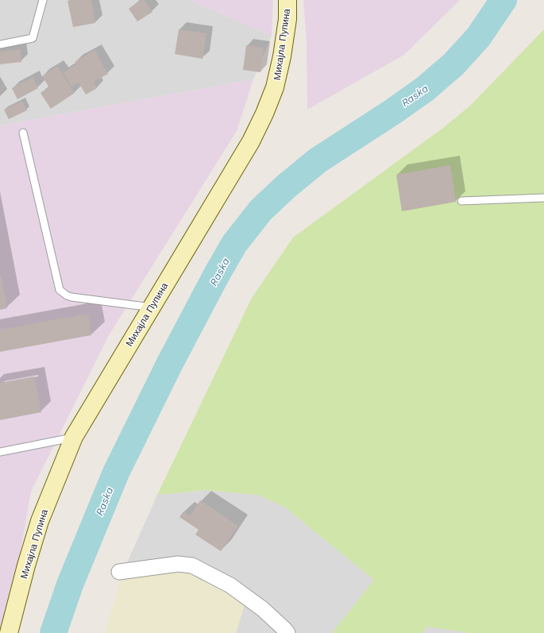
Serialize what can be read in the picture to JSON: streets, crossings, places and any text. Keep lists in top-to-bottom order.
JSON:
{
  "streets": {
    "street": ["Михајла Пупина"]
  },
  "water": ["Raska"]
}
